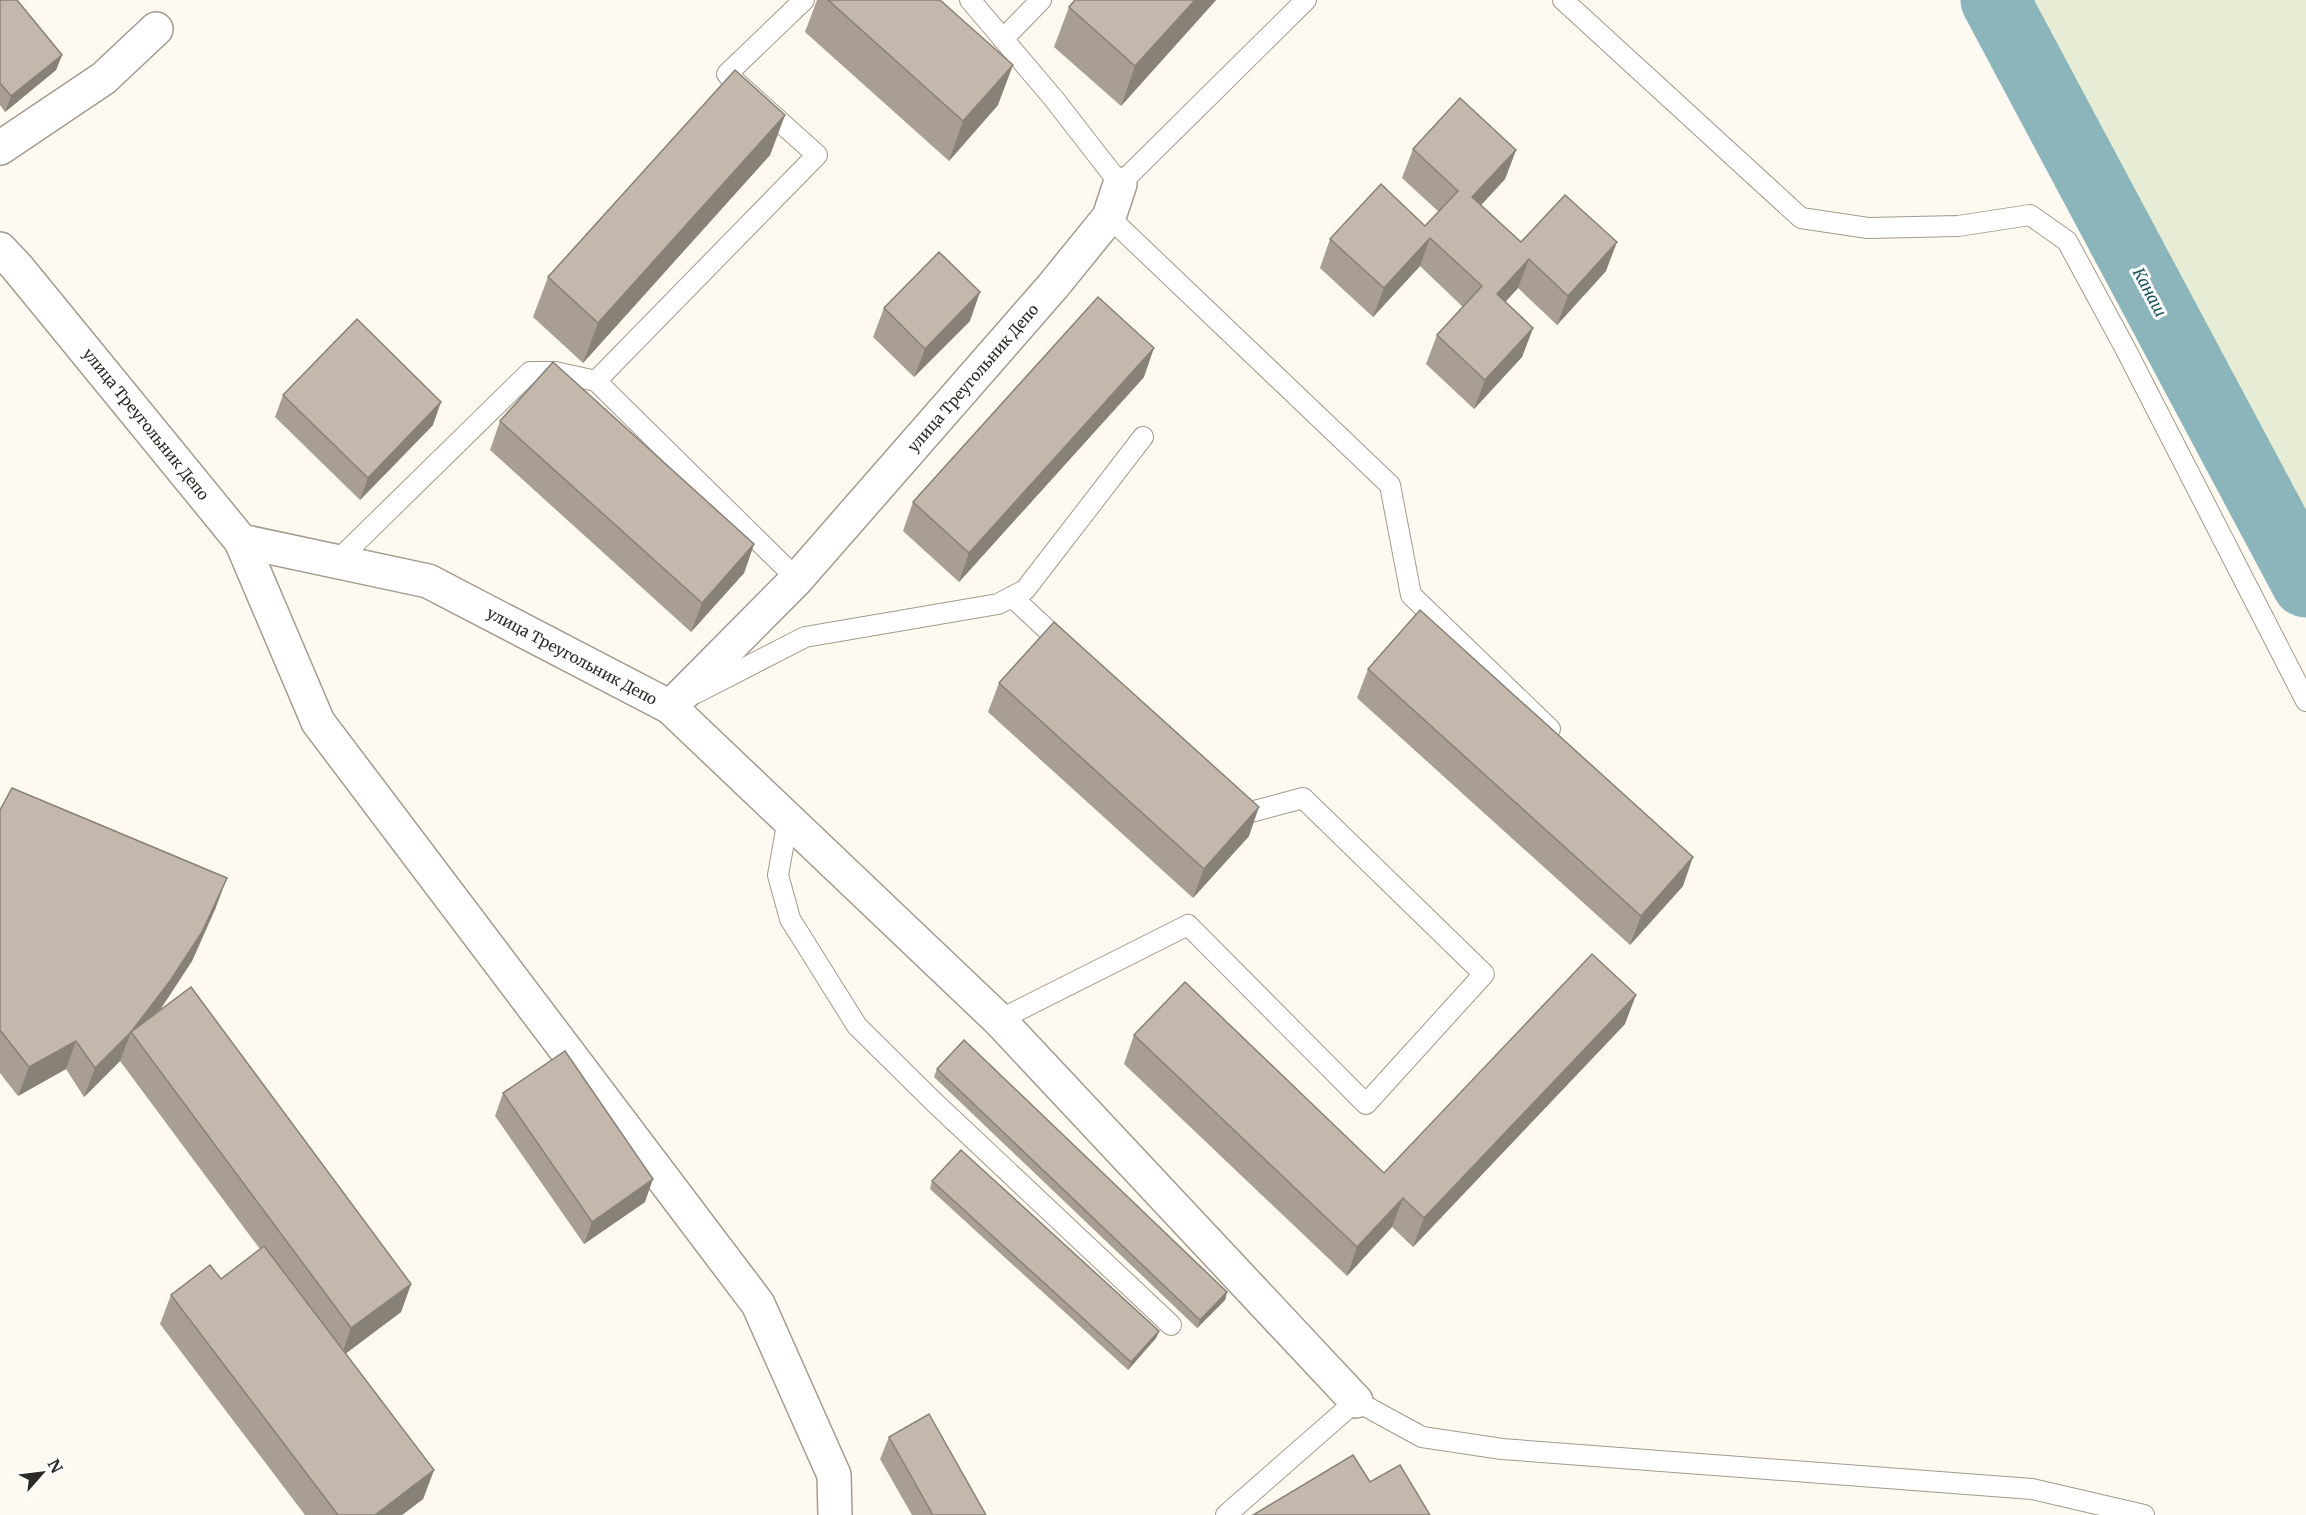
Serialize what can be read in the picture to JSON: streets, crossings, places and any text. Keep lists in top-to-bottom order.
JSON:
{
  "streets": {
    "street": ["улица Треугольник Депо"]
  },
  "water": ["Канаш"],
  "north": "top right"
}
